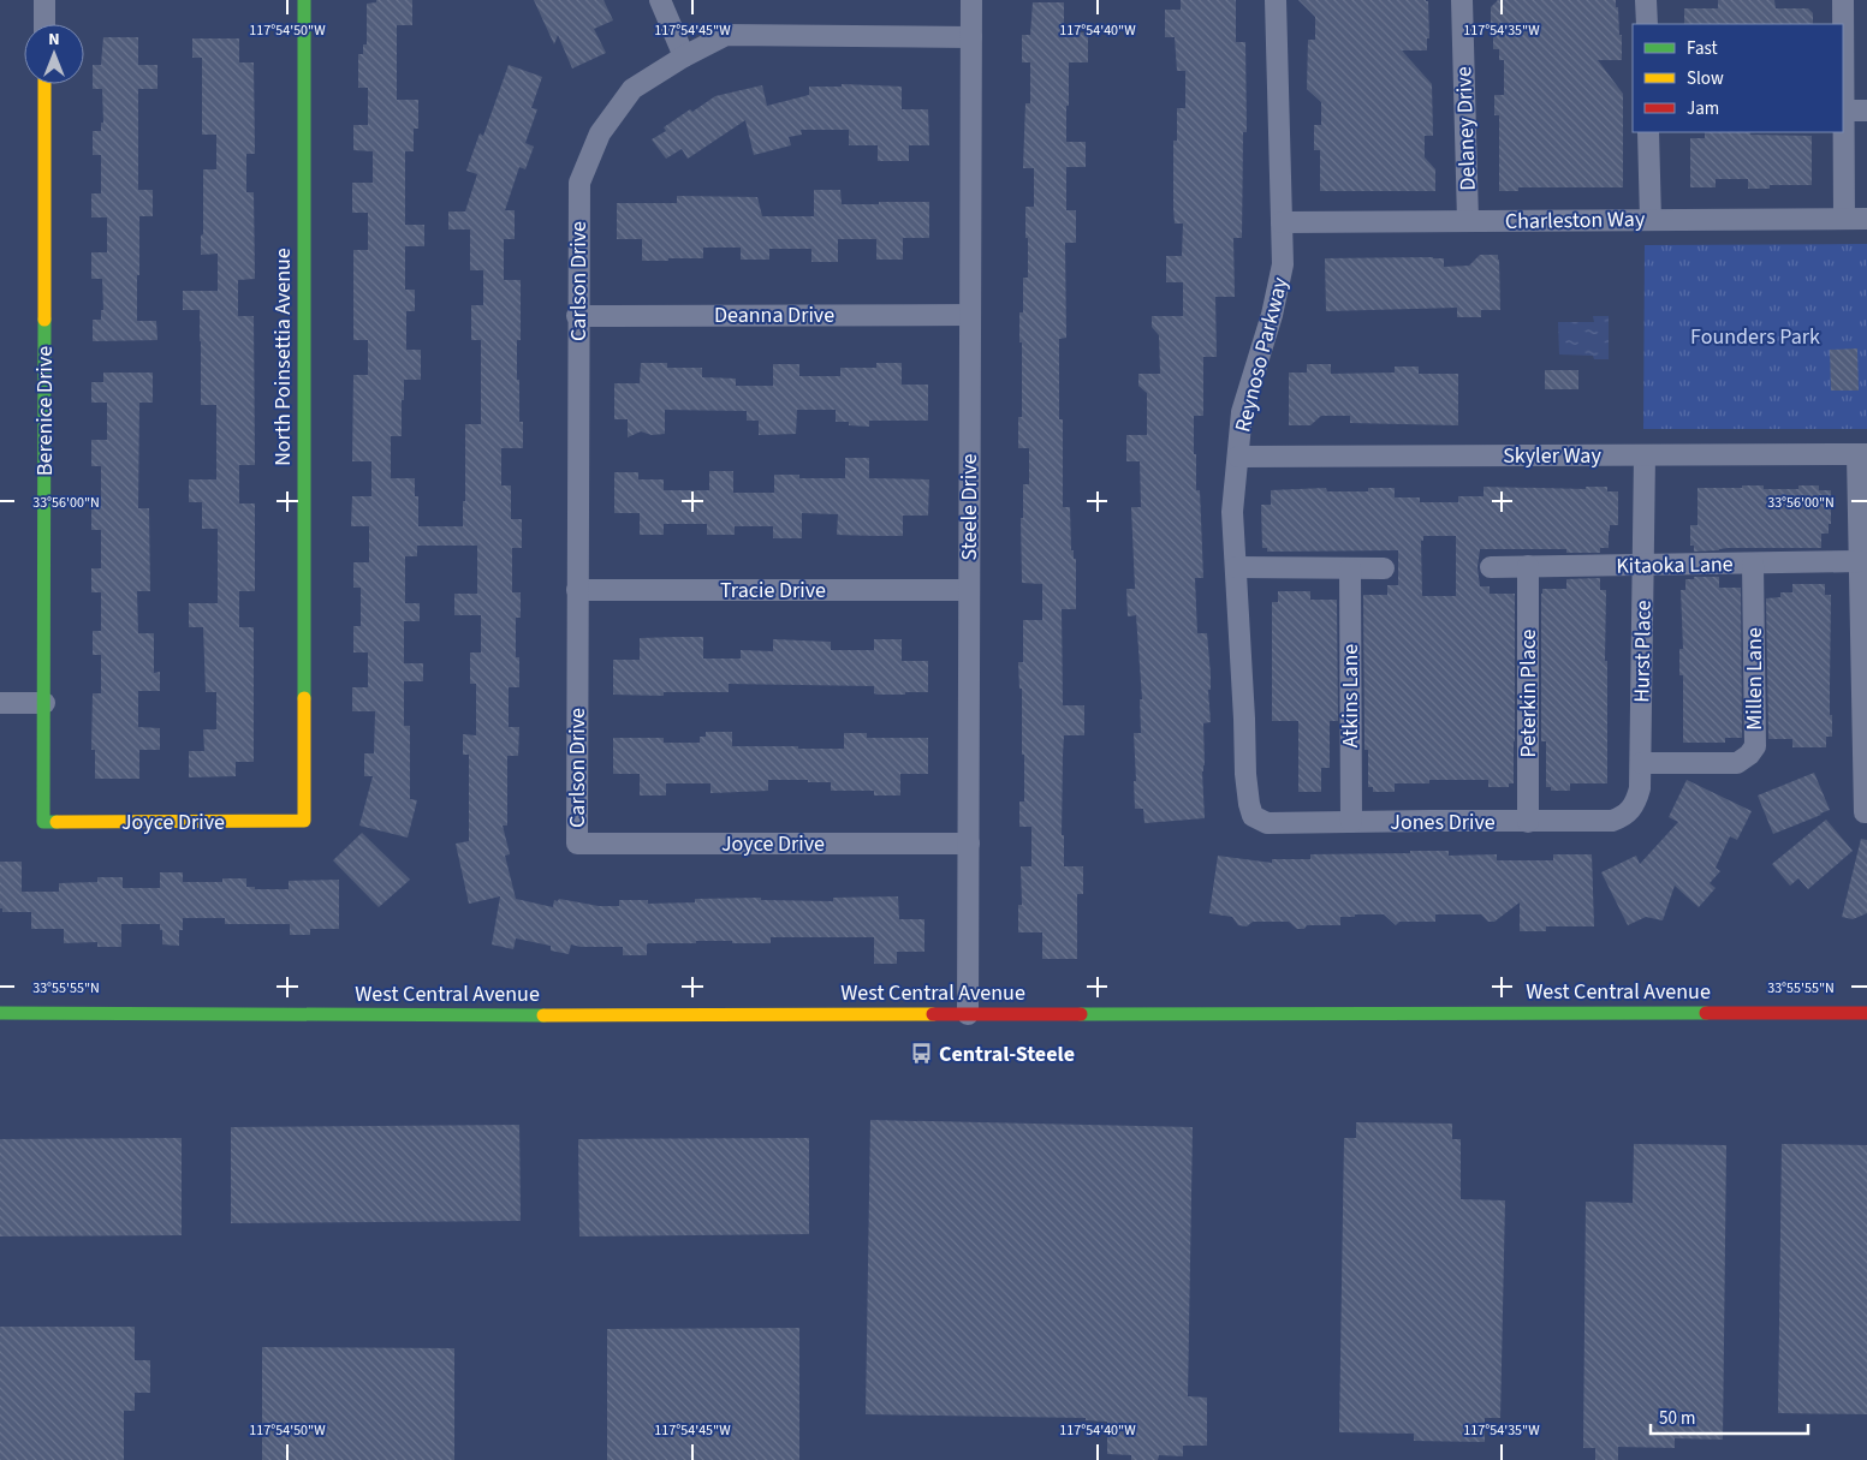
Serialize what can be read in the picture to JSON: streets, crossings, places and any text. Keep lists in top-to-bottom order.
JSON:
{
  "streets": {
    "main road": [
      "North Poinsettia Avenue",
      "Berenice Drive",
      "Joyce Drive",
      "West Central Avenue"
    ],
    "street": [
      "Delaney Drive",
      "Charleston Way",
      "Carlson Drive",
      "Deanna Drive",
      "Reynoso Parkway",
      "Skyler Way",
      "Steele Drive",
      "Kitaoka Lane",
      "Tracie Drive",
      "Hurst Place",
      "Millen Lane",
      "Peterkin Place",
      "Atkins Lane",
      "Jones Drive"
    ]
  },
  "crossings": [
    ["Delaney Drive", "Charleston Way"],
    ["Charleston Way", "Reynoso Parkway"],
    ["Carlson Drive", "Deanna Drive"],
    ["Carlson Drive", "Steele Drive"],
    ["Carlson Drive", "Tracie Drive"],
    ["Carlson Drive", "Joyce Drive"],
    ["Deanna Drive", "Steele Drive"],
    ["Reynoso Parkway", "Skyler Way"],
    ["Reynoso Parkway", "Jones Drive"],
    ["North Poinsettia Avenue", "Joyce Drive"],
    ["Berenice Drive", "Joyce Drive"],
    ["Skyler Way", "Hurst Place"],
    ["Steele Drive", "Tracie Drive"],
    ["Steele Drive", "Joyce Drive"],
    ["Steele Drive", "West Central Avenue"],
    ["Kitaoka Lane", "Hurst Place"],
    ["Kitaoka Lane", "Millen Lane"],
    ["Kitaoka Lane", "Peterkin Place"],
    ["Hurst Place", "Millen Lane"],
    ["Hurst Place", "Jones Drive"],
    ["Peterkin Place", "Jones Drive"],
    ["Atkins Lane", "Jones Drive"]
  ],
  "parks": ["Founders Park"],
  "places": {
    "bus stop": ["Central-Steele"]
  },
  "legend": ["Fast", "Slow", "Jam"],
  "scale_bar": "50 m",
  "north": "top",
  "coordinates": [
    "117°54'50\"W",
    "117°54'45\"W",
    "117°54'40\"W",
    "117°54'35\"W",
    "33°56'00\"N",
    "33°55'55\"N"
  ]
}
